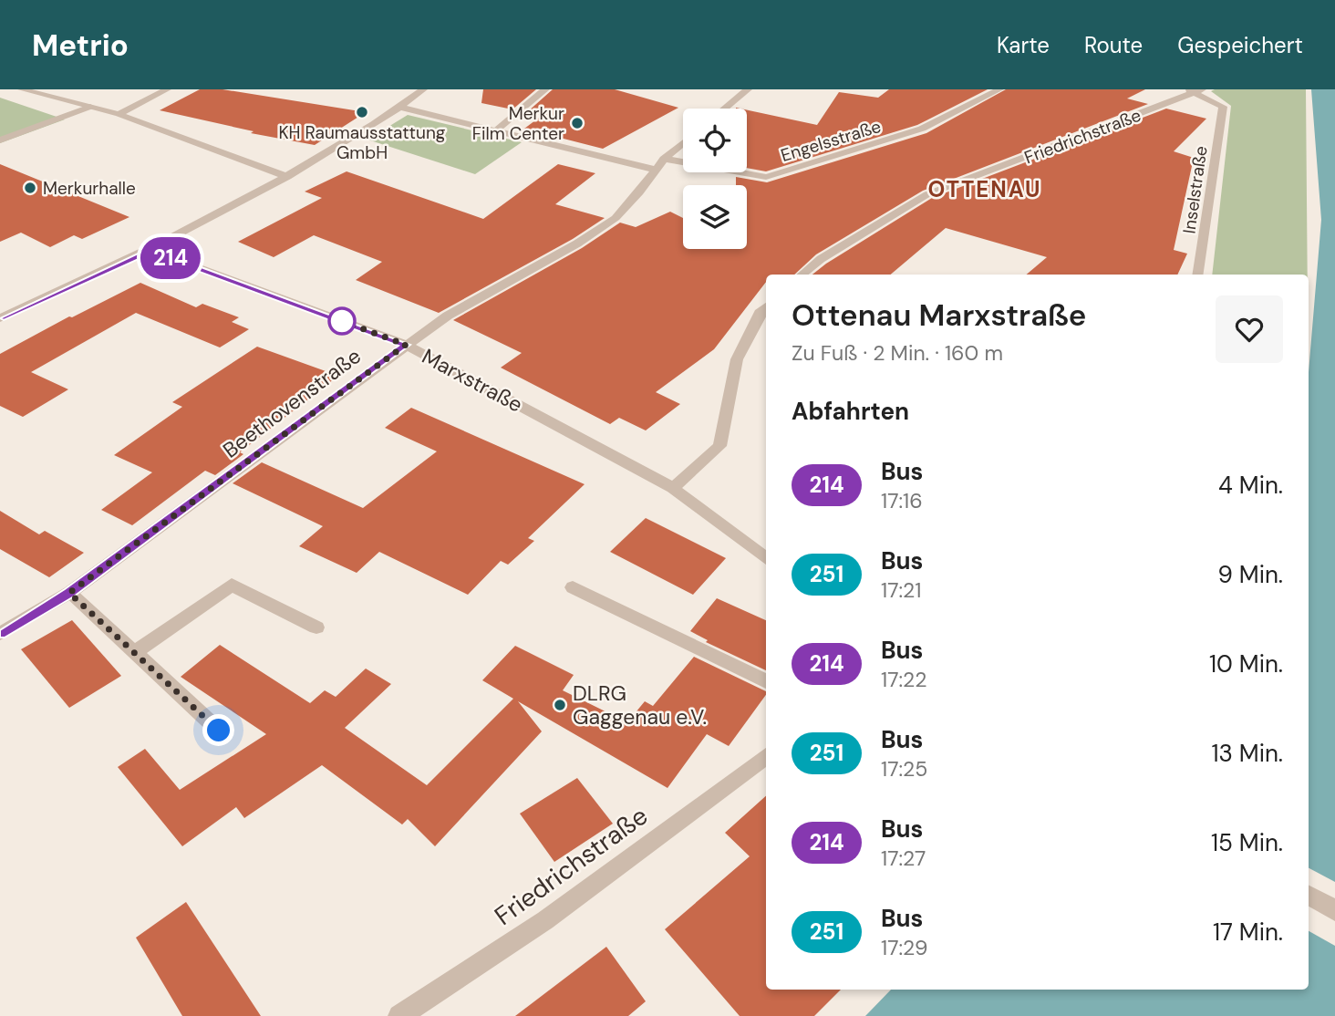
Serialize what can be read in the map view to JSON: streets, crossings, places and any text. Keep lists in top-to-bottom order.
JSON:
{
  "streets": {
    "street": [
      "Friedrichstraße",
      "Engelsstraße",
      "Inselstraße",
      "Marxstraße",
      "Beethovenstraße"
    ]
  },
  "crossings": [
    ["Friedrichstraße", "Inselstraße"],
    ["Engelsstraße", "Beethovenstraße"],
    ["Marxstraße", "Beethovenstraße"]
  ],
  "districts": ["OTTENAU"],
  "places": [
    "KH Raumausstattung GmbH",
    "Merkur Film Center",
    "Merkurhalle",
    "DLRG Gaggenau e.V."
  ],
  "lines": ["bus line 214"],
  "page": {
    "header": "Metrio",
    "nav": ["Karte", "Route", "Gespeichert"],
    "on_map": "214",
    "heading": [
      ["Ottenau Marxstraße", "Zu Fuß · 2 Min. · 160 m"],
      "Abfahrten"
    ],
    "list": [
      {
        "mark": "214",
        "name": "Bus",
        "note": "17:16",
        "value": "4 Min."
      },
      {
        "mark": "251",
        "name": "Bus",
        "note": "17:21",
        "value": "9 Min."
      },
      {
        "mark": "214",
        "name": "Bus",
        "note": "17:22",
        "value": "10 Min."
      },
      {
        "mark": "251",
        "name": "Bus",
        "note": "17:25",
        "value": "13 Min."
      },
      {
        "mark": "214",
        "name": "Bus",
        "note": "17:27",
        "value": "15 Min."
      },
      {
        "mark": "251",
        "name": "Bus",
        "note": "17:29",
        "value": "17 Min."
      }
    ]
  }
}
